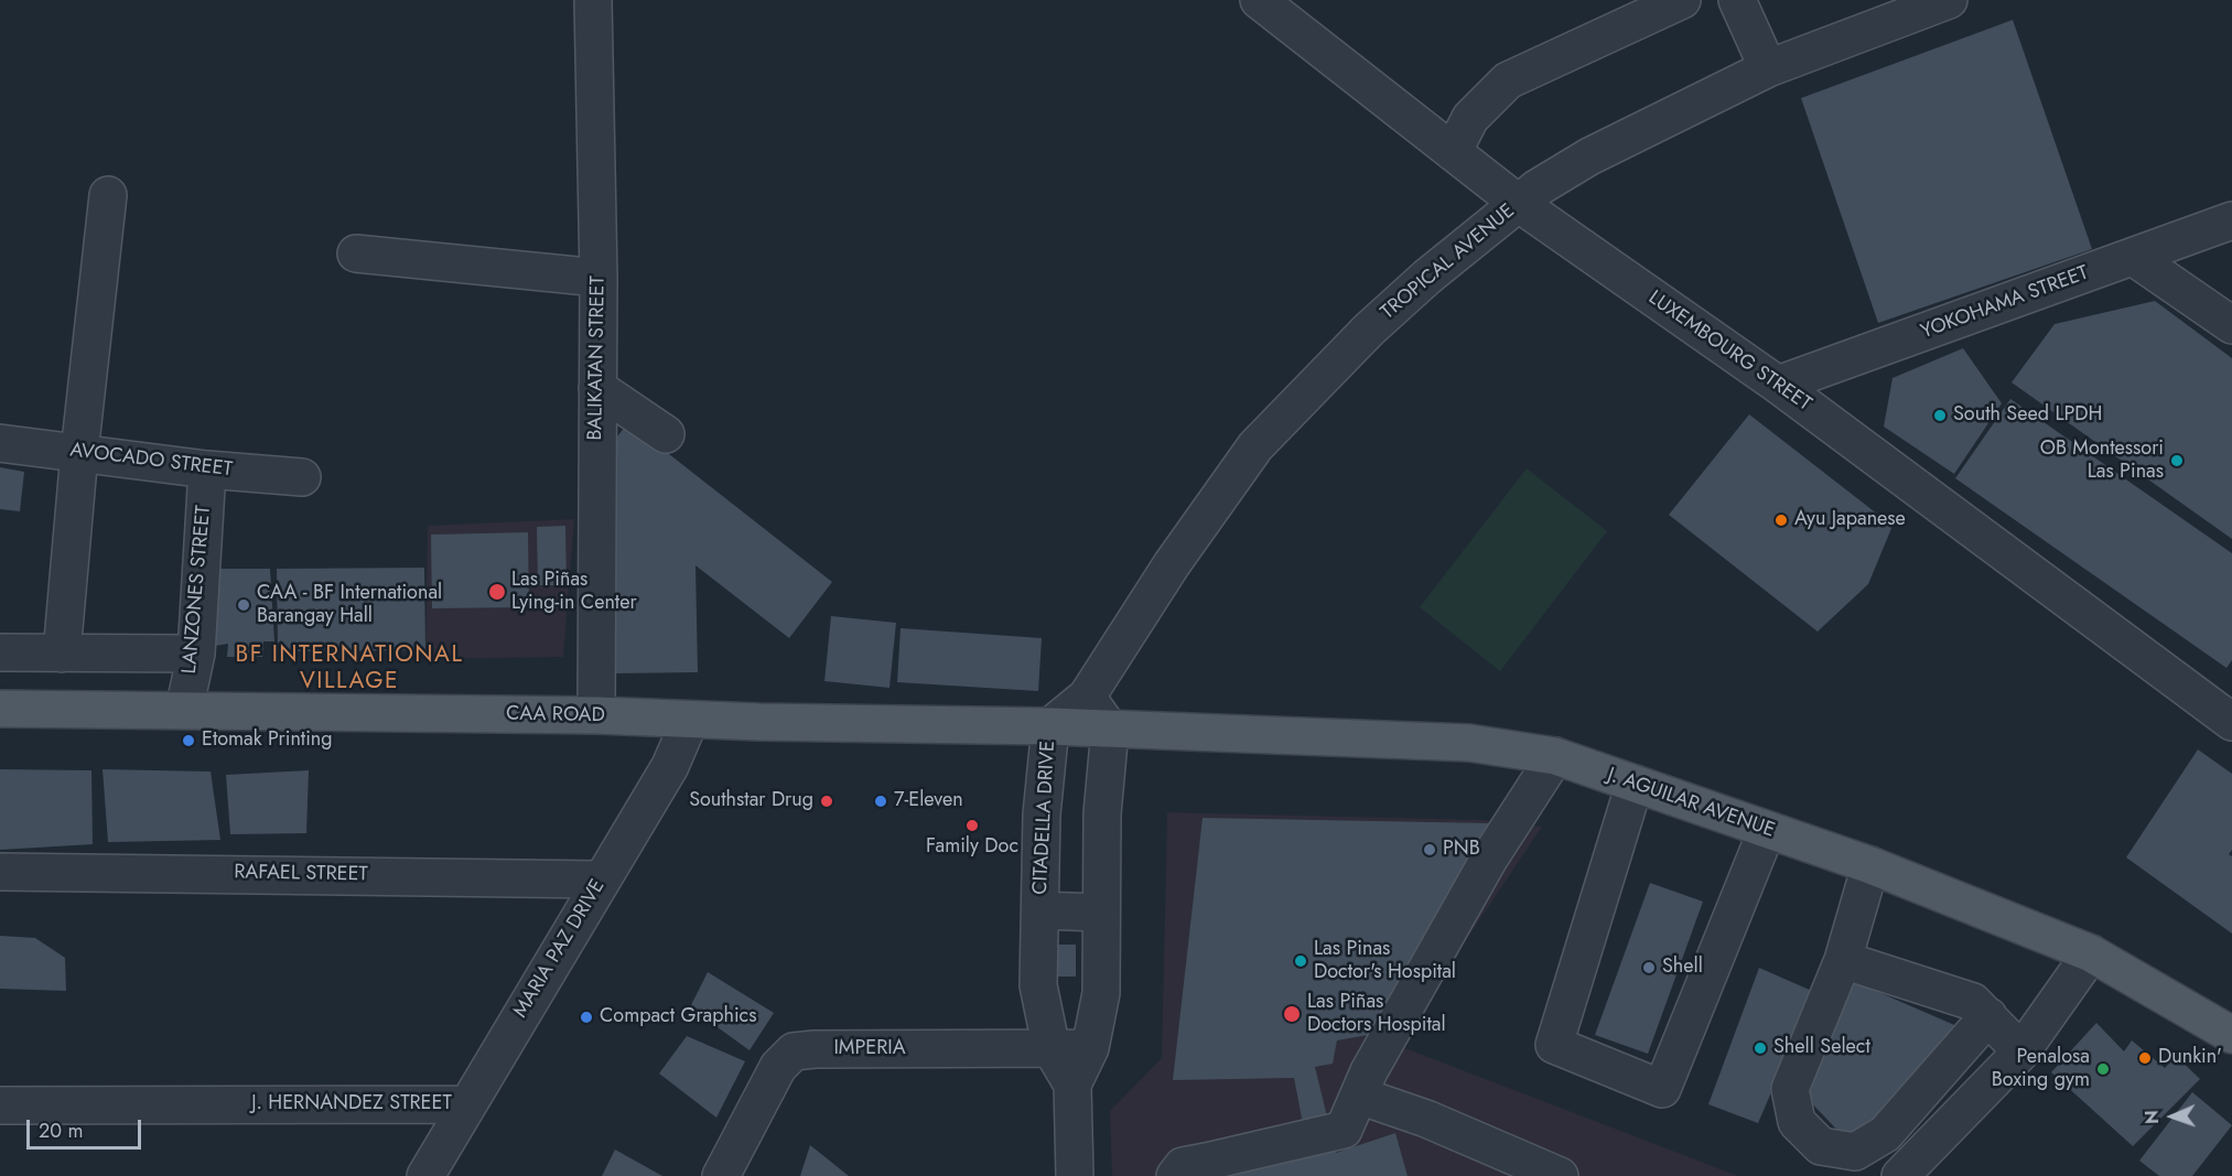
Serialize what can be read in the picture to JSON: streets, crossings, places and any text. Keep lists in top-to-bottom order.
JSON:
{
  "streets": {
    "main road": ["CAA ROAD", "J. AGUILAR AVENUE"],
    "street": [
      "TROPICAL AVENUE",
      "YOKOHAMA STREET",
      "LUXEMBOURG STREET",
      "BALIKATAN STREET",
      "AVOCADO STREET",
      "LANZONES STREET",
      "CITADELLA DRIVE",
      "RAFAEL STREET",
      "MARIA PAZ DRIVE",
      "IMPERIA",
      "J. HERNANDEZ STREET"
    ]
  },
  "crossings": [
    ["TROPICAL AVENUE", "LUXEMBOURG STREET"],
    ["TROPICAL AVENUE", "CAA ROAD"],
    ["TROPICAL AVENUE", "CITADELLA DRIVE"],
    ["YOKOHAMA STREET", "LUXEMBOURG STREET"],
    ["BALIKATAN STREET", "CAA ROAD"],
    ["AVOCADO STREET", "LANZONES STREET"],
    ["LANZONES STREET", "CAA ROAD"],
    ["CAA ROAD", "J. AGUILAR AVENUE"],
    ["CAA ROAD", "CITADELLA DRIVE"],
    ["CAA ROAD", "MARIA PAZ DRIVE"],
    ["J. AGUILAR AVENUE", "CITADELLA DRIVE"],
    ["CITADELLA DRIVE", "IMPERIA"],
    ["RAFAEL STREET", "MARIA PAZ DRIVE"],
    ["MARIA PAZ DRIVE", "J. HERNANDEZ STREET"]
  ],
  "districts": ["BF INTERNATIONAL VILLAGE"],
  "places": [
    "South Seed LPDH",
    "OB Montessori Las Pinas",
    "Ayu Japanese",
    "Las Piñas Lying-in Center",
    "CAA - BF International Barangay Hall",
    "Etomak Printing",
    "Southstar Drug",
    "7-Eleven",
    "Family Doc",
    "PNB",
    "Las Pinas Doctor's Hospital",
    "Shell",
    "Las Piñas Doctors Hospital",
    "Compact Graphics",
    "Shell Select",
    "Dunkin'",
    "Penalosa Boxing gym"
  ],
  "scale_bar": "20 m",
  "north": "left"
}
